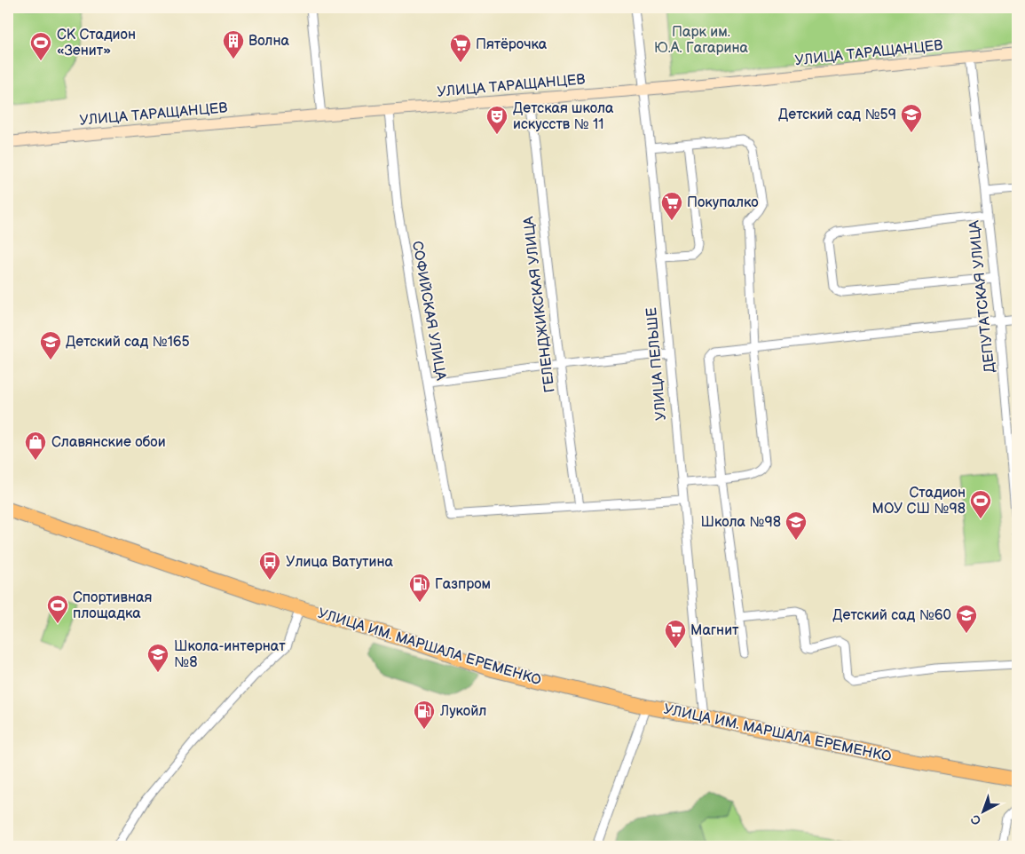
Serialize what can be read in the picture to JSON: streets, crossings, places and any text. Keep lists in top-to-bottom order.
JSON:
{
  "streets": {
    "highway": ["УЛИЦА ИМ. МАРШАЛА ЕРЕМЕНКО"],
    "street": [
      "УЛИЦА ТАРАЩАНЦЕВ",
      "ДЕПУТАТСКАЯ УЛИЦА",
      "ГЕЛЕНДЖИКСКАЯ УЛИЦА",
      "СОФИЙСКАЯ УЛИЦА",
      "УЛИЦА ПЕЛЬШЕ"
    ]
  },
  "crossings": [
    ["УЛИЦА ТАРАЩАНЦЕВ", "ДЕПУТАТСКАЯ УЛИЦА"],
    ["УЛИЦА ТАРАЩАНЦЕВ", "ГЕЛЕНДЖИКСКАЯ УЛИЦА"],
    ["УЛИЦА ТАРАЩАНЦЕВ", "СОФИЙСКАЯ УЛИЦА"],
    ["УЛИЦА ТАРАЩАНЦЕВ", "УЛИЦА ПЕЛЬШЕ"],
    ["ГЕЛЕНДЖИКСКАЯ УЛИЦА", "СОФИЙСКАЯ УЛИЦА"],
    ["УЛИЦА ПЕЛЬШЕ", "УЛИЦА ИМ. МАРШАЛА ЕРЕМЕНКО"]
  ],
  "parks": ["Парк им. Ю.А. Гагарина"],
  "places": {
    "building": ["Волна"],
    "sports": ["СК Стадион «Зенит»", "Стадион МОУ СШ №98", "Спортивная площадка"],
    "supermarket": ["Пятёрочка", "Покупалко", "Магнит"],
    "school or university": [
      "Детский сад №59",
      "Детский сад №165",
      "Школа №98",
      "Детский сад №60",
      "Школа-интернат №8"
    ],
    "theatre": ["Детская школа искусств № 11"],
    "shop": ["Славянские обои"],
    "bus stop": ["Улица Ватутина"],
    "fuel station": ["Газпром", "Лукойл"]
  },
  "north": "bottom left"
}
